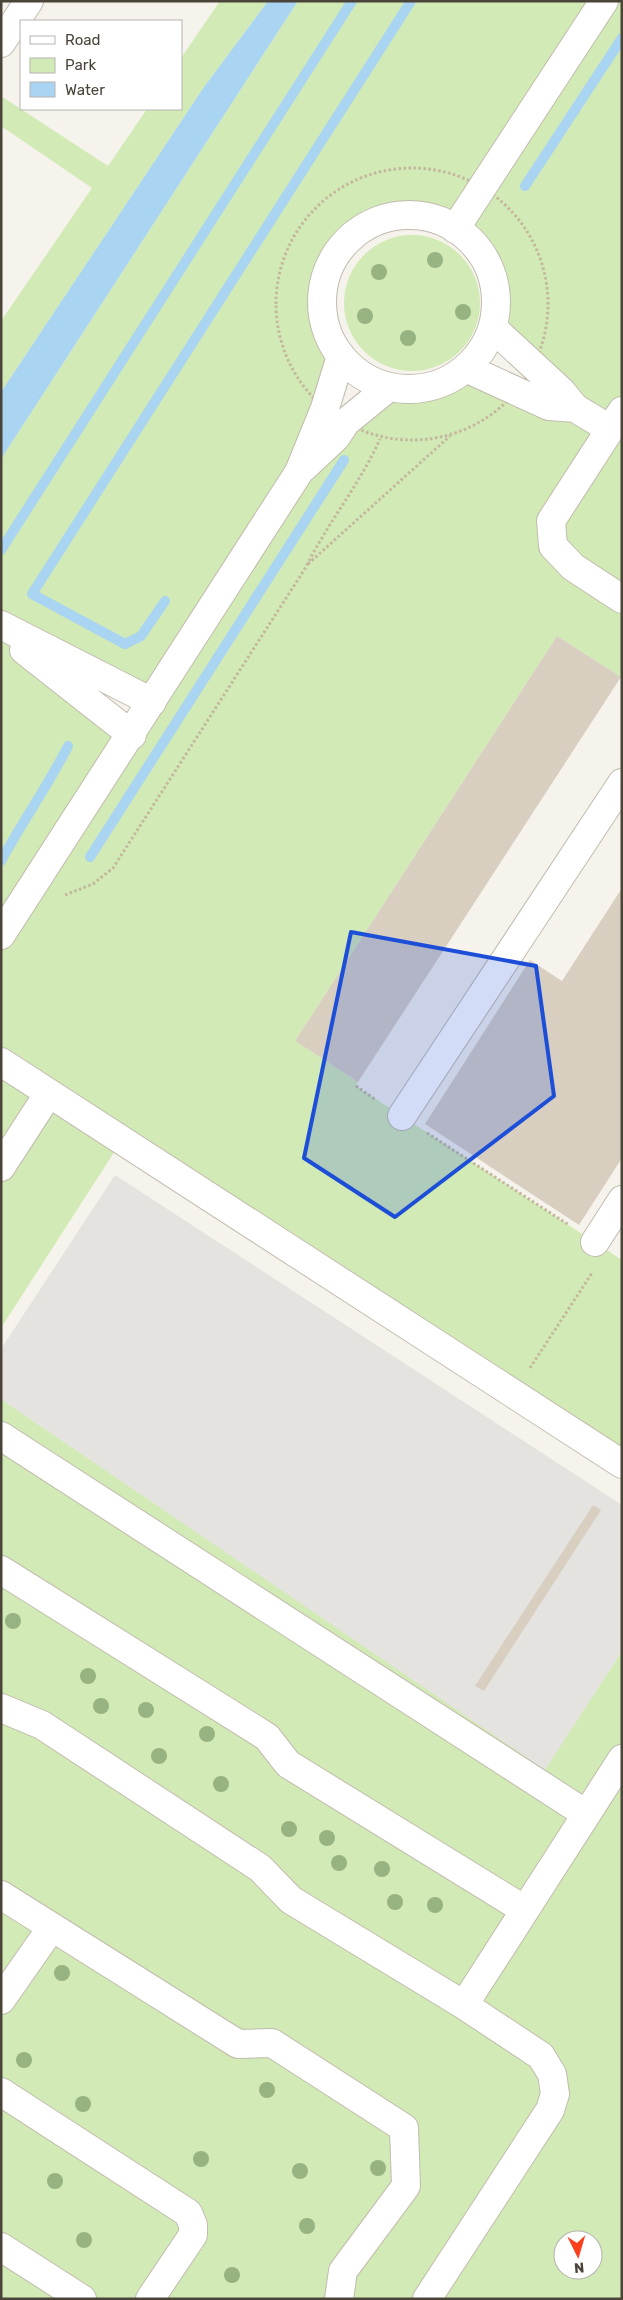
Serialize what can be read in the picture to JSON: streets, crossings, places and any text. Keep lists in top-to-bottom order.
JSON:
{
  "legend": ["Road", "Park", "Water"],
  "north": "bottom"
}
